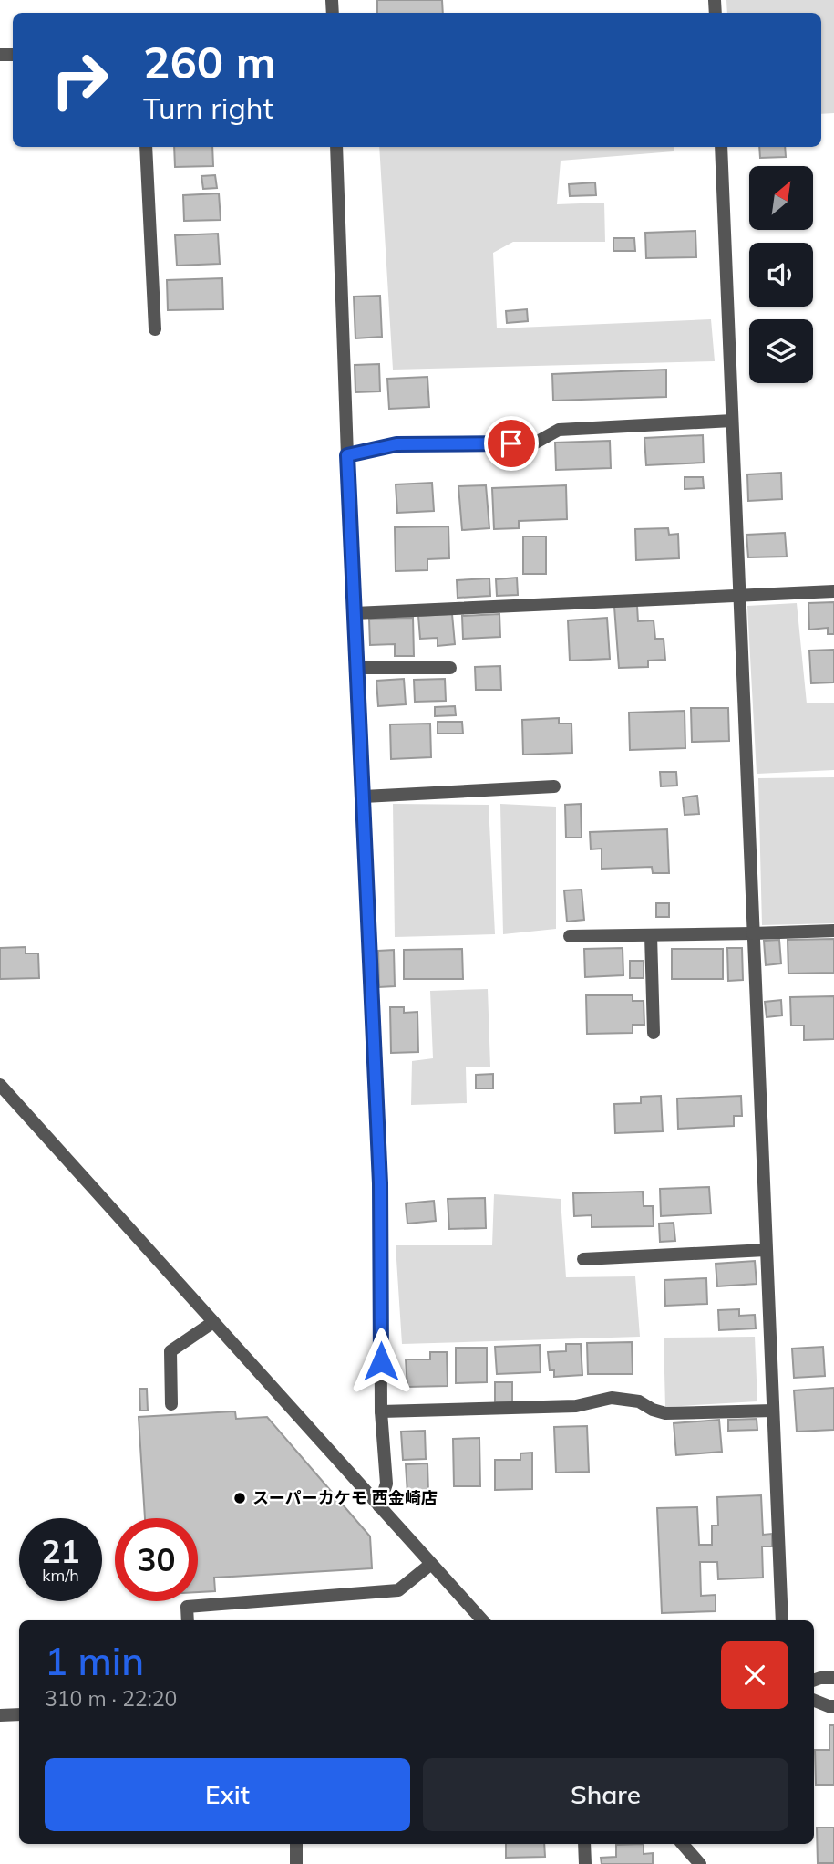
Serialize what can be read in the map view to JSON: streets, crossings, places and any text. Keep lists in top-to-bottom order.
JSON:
{
  "places": ["スーパーカケモ 西金崎店"],
  "north": "top right",
  "page": {
    "turn": ["260 m", "Turn right"],
    "speed": "21 km/h",
    "limit": "30",
    "heading": ["1 min", "310 m · 22:20"],
    "buttons": ["Exit", "Share"]
  }
}
